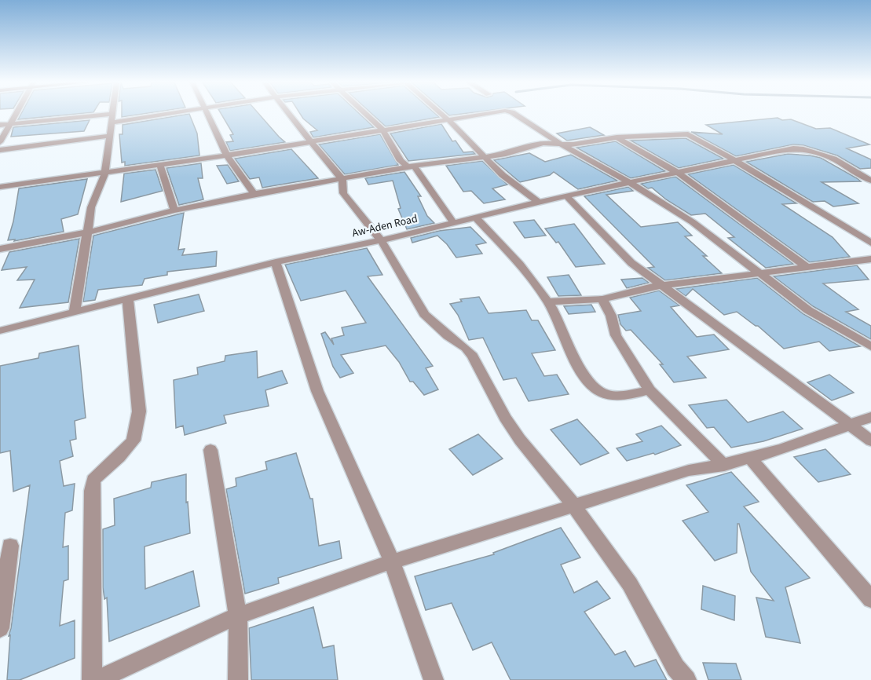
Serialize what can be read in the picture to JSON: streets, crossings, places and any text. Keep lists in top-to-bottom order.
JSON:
{
  "streets": {
    "street": ["Aw-Aden Road"]
  }
}
